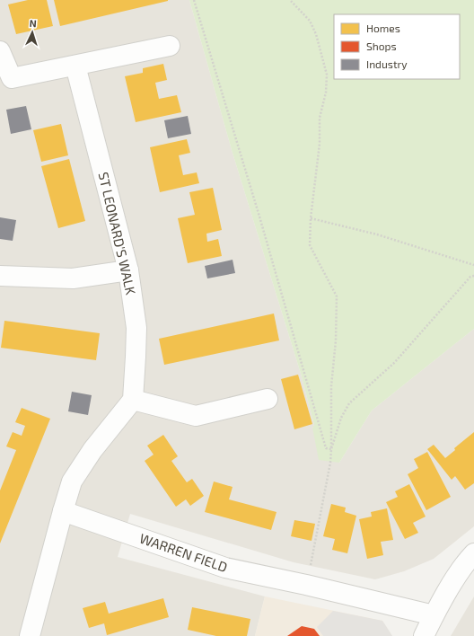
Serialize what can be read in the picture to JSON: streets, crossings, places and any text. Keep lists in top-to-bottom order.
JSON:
{
  "streets": {
    "street": ["ST LEONARD'S WALK", "WARREN FIELD"]
  },
  "legend": ["Homes", "Shops", "Industry"],
  "north": "top"
}
